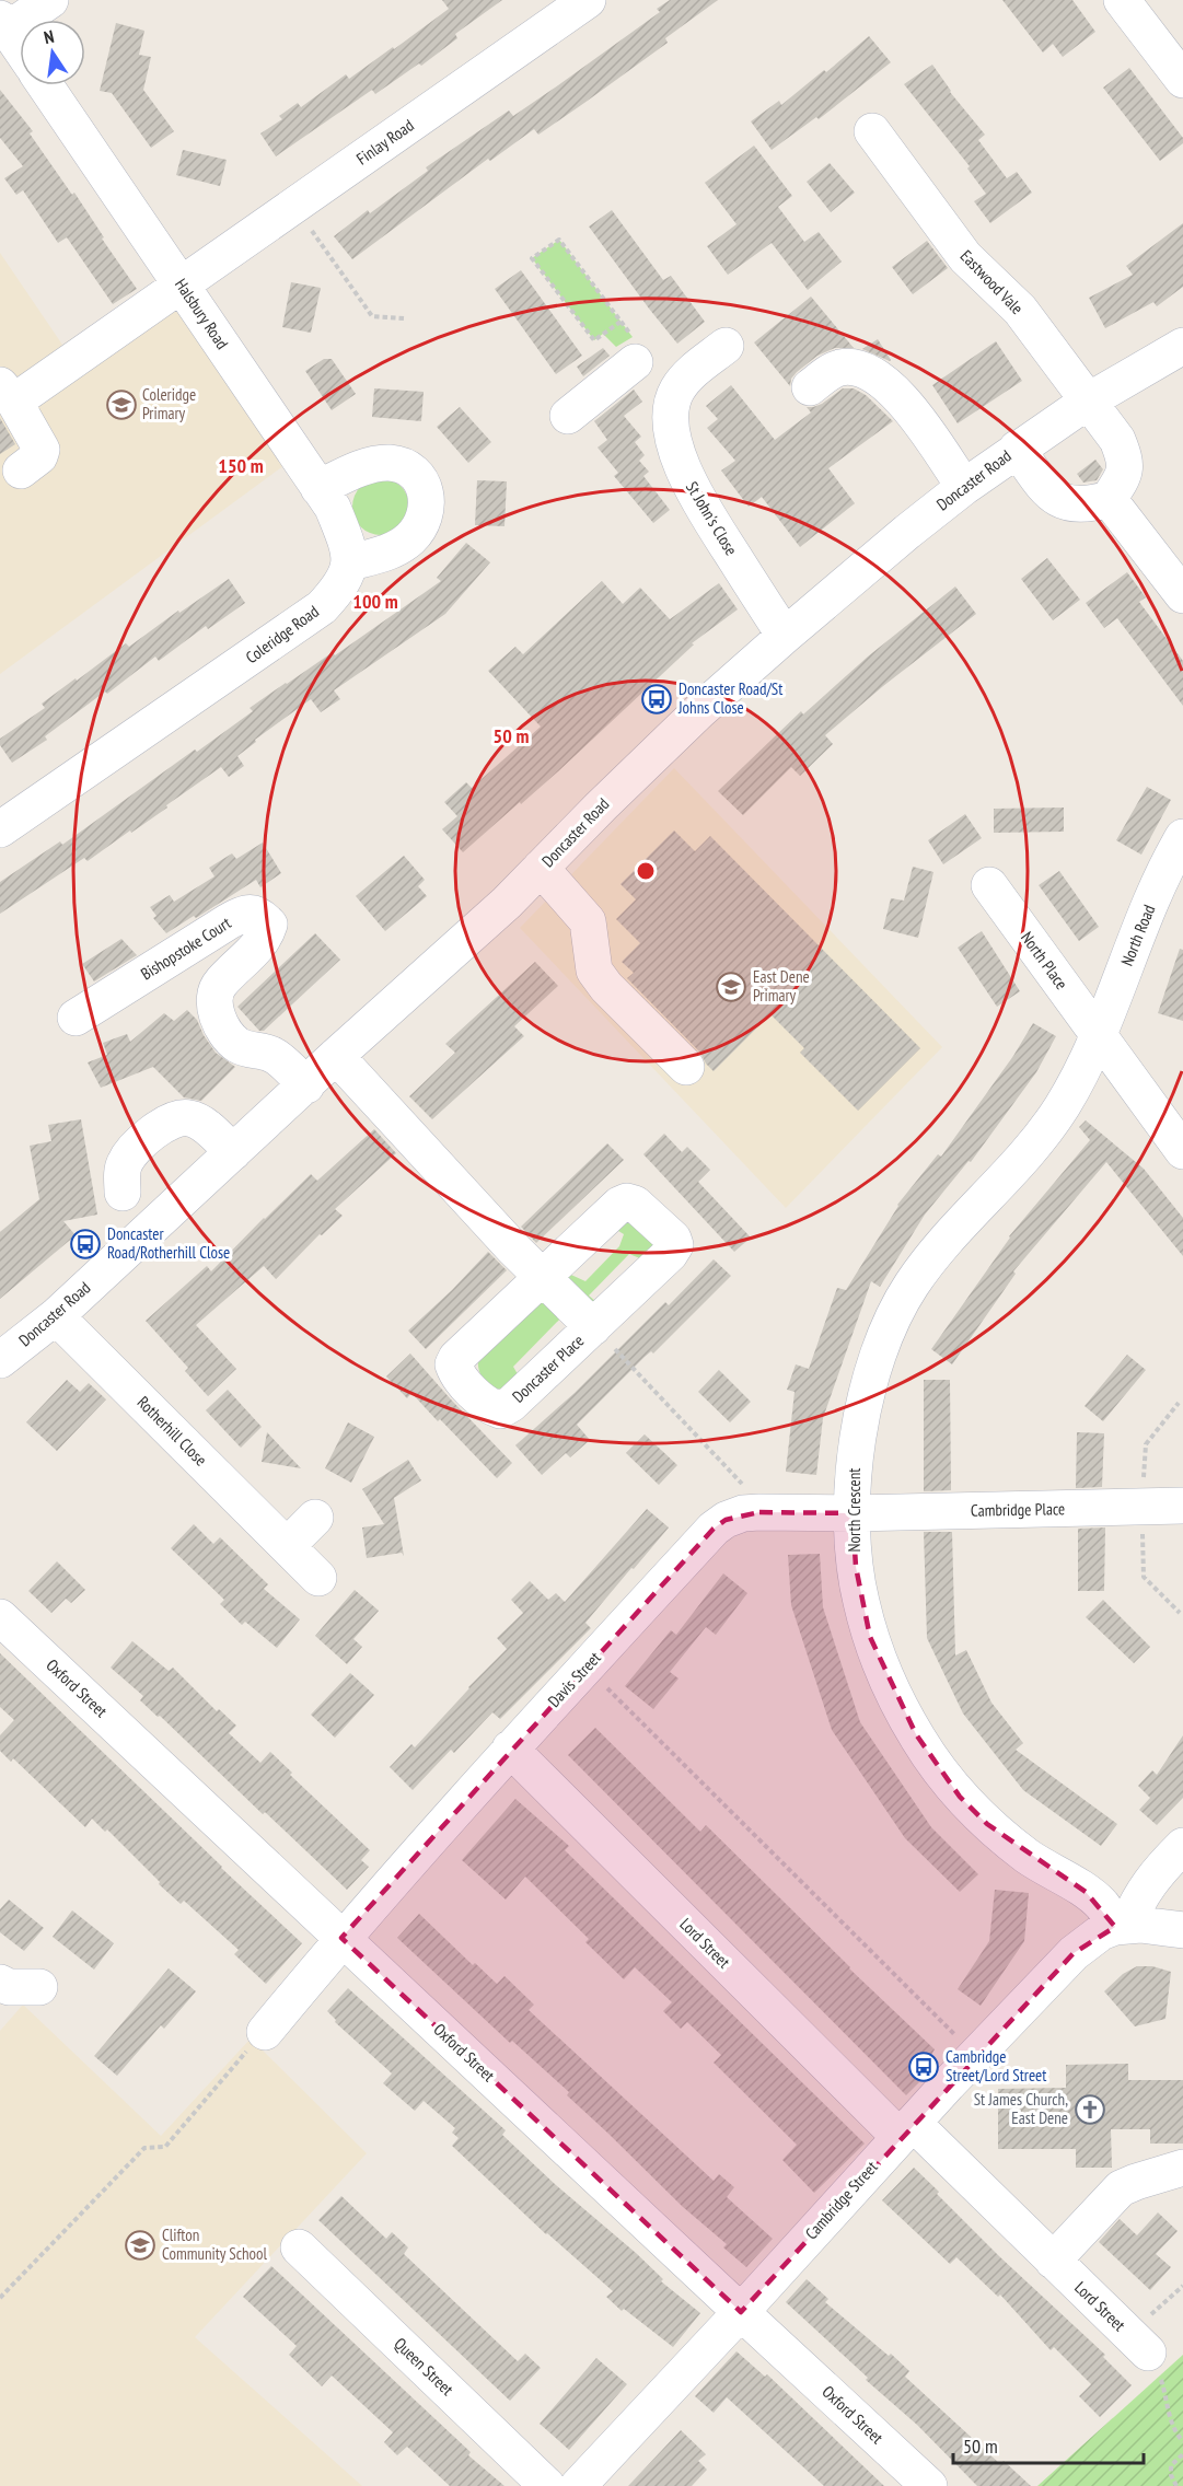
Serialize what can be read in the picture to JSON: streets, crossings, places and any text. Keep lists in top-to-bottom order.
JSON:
{
  "streets": {
    "street": [
      "Finlay Road",
      "Eastwood Vale",
      "Halsbury Road",
      "Doncaster Road",
      "St John's Close",
      "Coleridge Road",
      "North Road",
      "Bishopstoke Court",
      "North Place",
      "Doncaster Place",
      "Rotherhill Close",
      "North Crescent",
      "Cambridge Place",
      "Davis Street",
      "Oxford Street",
      "Lord Street",
      "Cambridge Street",
      "Queen Street"
    ]
  },
  "crossings": [
    ["Finlay Road", "Halsbury Road"],
    ["Eastwood Vale", "Doncaster Road"],
    ["Halsbury Road", "Coleridge Road"],
    ["Doncaster Road", "St John's Close"],
    ["Doncaster Road", "Bishopstoke Court"],
    ["Doncaster Road", "Doncaster Place"],
    ["Doncaster Road", "Rotherhill Close"],
    ["North Road", "North Place"],
    ["North Road", "North Crescent"],
    ["North Place", "North Crescent"],
    ["North Crescent", "Cambridge Place"],
    ["North Crescent", "Davis Street"],
    ["North Crescent", "Cambridge Street"],
    ["Cambridge Place", "Davis Street"],
    ["Davis Street", "Oxford Street"],
    ["Davis Street", "Lord Street"],
    ["Oxford Street", "Cambridge Street"],
    ["Lord Street", "Cambridge Street"]
  ],
  "places": {
    "school or university": ["Coleridge Primary", "East Dene Primary", "Clifton Community School"],
    "bus stop": ["Doncaster Road/St Johns Close", "Doncaster Road/Rotherhill Close", "Cambridge Street/Lord Street"],
    "church": ["St James Church, East Dene"]
  },
  "scale_bar": "50 m",
  "north": "top",
  "rings": ["150 m", "100 m", "50 m"]
}
